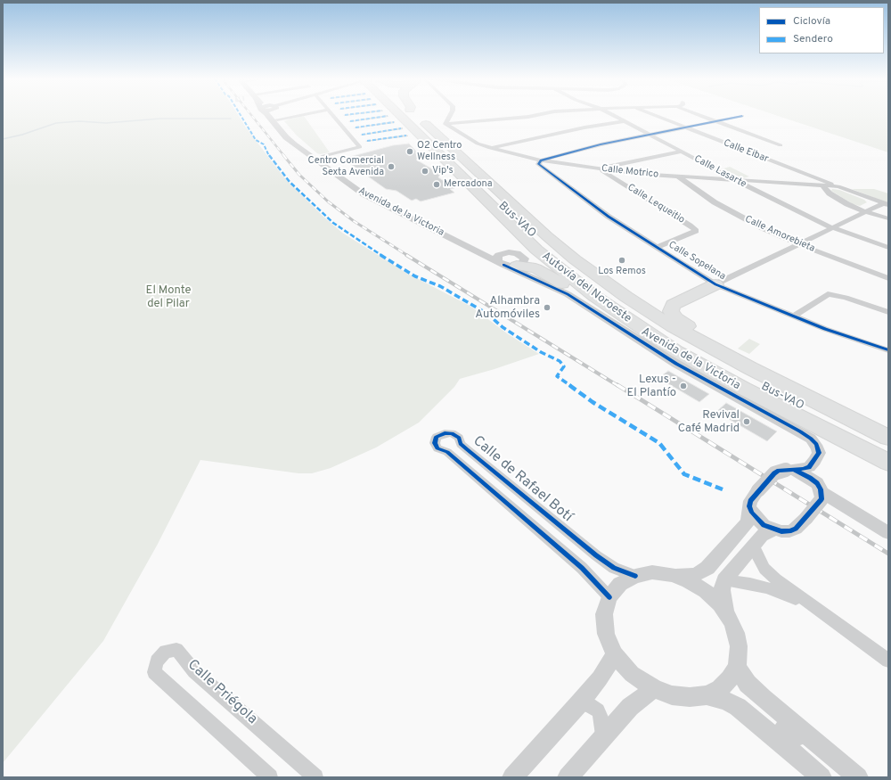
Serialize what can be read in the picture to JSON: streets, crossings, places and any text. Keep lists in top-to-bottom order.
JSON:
{
  "streets": {
    "highway": ["Bus-VAO", "Autovía del Noroeste"],
    "street": [
      "Calle Eibar",
      "Calle Motrico",
      "Calle Lasarte",
      "Calle Lequeitio",
      "Avenida de la Victoria",
      "Calle Amorebieta",
      "Calle Sopelana",
      "Calle de Rafael Botí",
      "Calle Priégola"
    ]
  },
  "crossings": [
    ["Calle Eibar", "Calle Motrico"],
    ["Calle Motrico", "Calle Lasarte"],
    ["Calle Motrico", "Calle Lequeitio"],
    ["Calle Motrico", "Calle Amorebieta"],
    ["Calle Motrico", "Calle Sopelana"],
    ["Calle Lequeitio", "Calle Sopelana"]
  ],
  "parks": ["El Monte del Pilar"],
  "places": [
    "O2 Centro Wellness",
    "Centro Comercial Sexta Avenida",
    "Vip's",
    "Mercadona",
    "Los Remos",
    "Alhambra Automóviles",
    "Lexus - El Plantío",
    "Revival Café Madrid"
  ],
  "legend": ["Ciclovía", "Sendero"]
}
